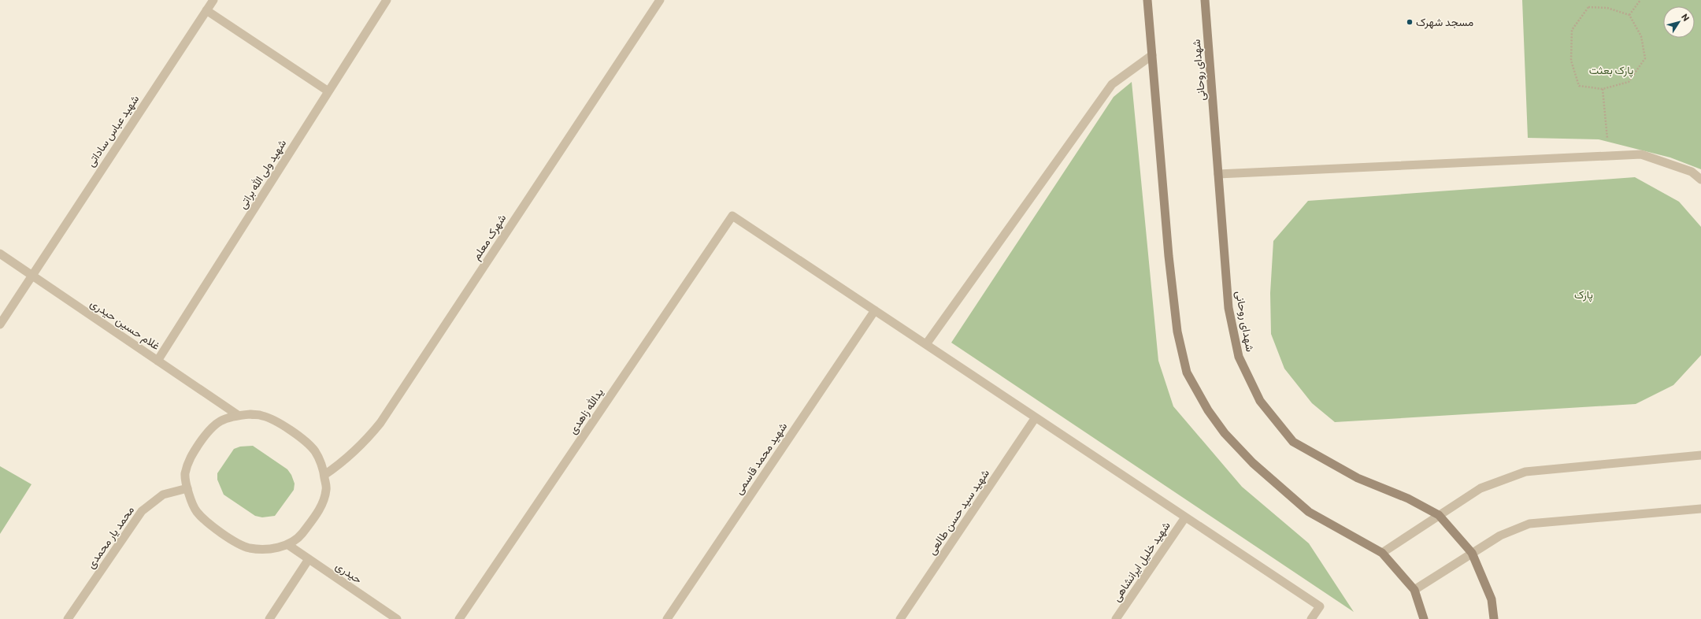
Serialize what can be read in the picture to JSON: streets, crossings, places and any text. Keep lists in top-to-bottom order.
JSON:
{
  "streets": {
    "main road": ["شهدای روحانی"],
    "street": [
      "شهید عباس ساداتی",
      "شهید ولی الله براتی",
      "شهرک معلم",
      "غلام حسین حیدری",
      "یدالله زاهدی",
      "شهید محمد قاسمی",
      "شهید سید حسن طالعی",
      "محمد یار محمدی",
      "شهید خلیل ایرانشاهی",
      "حیدری"
    ]
  },
  "crossings": [
    ["شهید عباس ساداتی", "غلام حسین حیدری"],
    ["شهید ولی الله براتی", "غلام حسین حیدری"],
    ["یدالله زاهدی", "شهید محمد قاسمی"]
  ],
  "parks": ["پارک بعثت", "پارک"],
  "places": ["مسجد شهرک"],
  "north": "top right"
}
